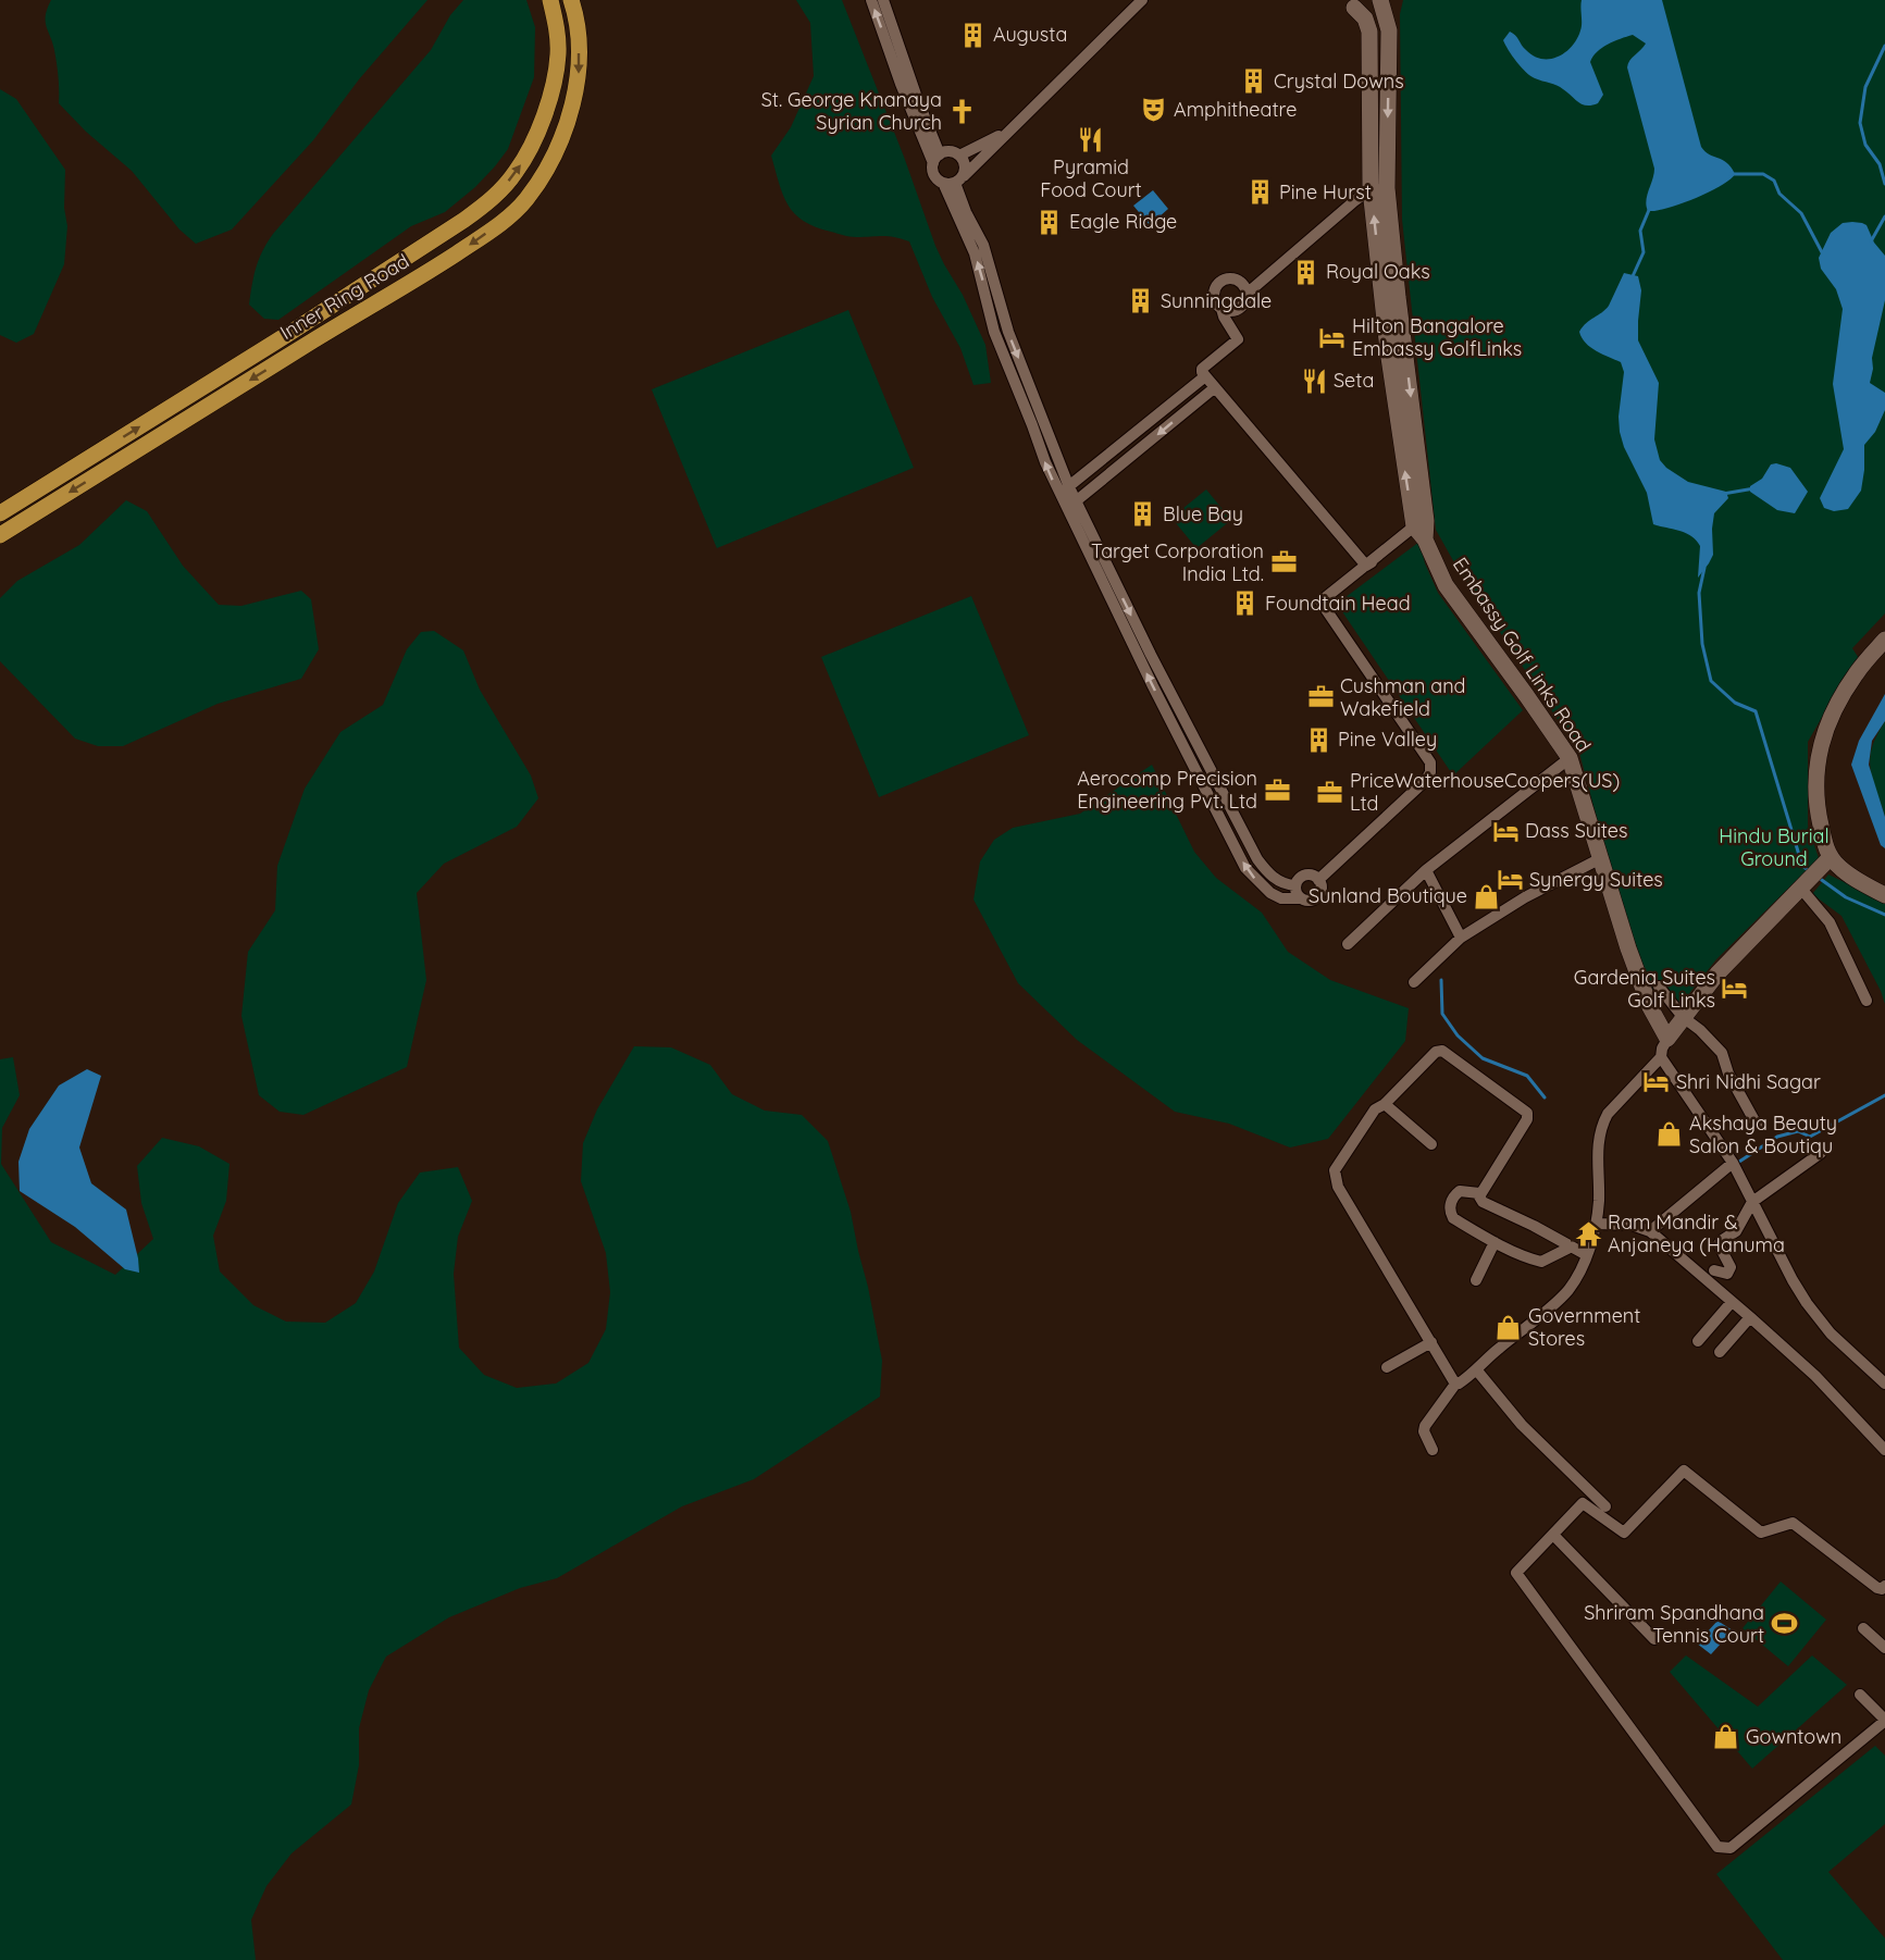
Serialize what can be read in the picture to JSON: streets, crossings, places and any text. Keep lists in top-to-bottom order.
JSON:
{
  "streets": {
    "main road": ["Inner Ring Road"],
    "street": ["Embassy Golf Links Road"]
  },
  "parks": ["Hindu Burial Ground"],
  "places": {
    "building": [
      "Augusta",
      "Crystal Downs",
      "Pine Hurst",
      "Eagle Ridge",
      "Royal Oaks",
      "Sunningdale",
      "Blue Bay",
      "Foundtain Head",
      "Pine Valley"
    ],
    "theatre": ["Amphitheatre"],
    "church": ["St. George Knanaya Syrian Church"],
    "restaurant": ["Pyramid Food Court", "Seta"],
    "hotel": [
      "Hilton Bangalore Embassy GolfLinks",
      "Dass Suites",
      "Synergy Suites",
      "Gardenia Suites Golf Links",
      "Shri Nidhi Sagar"
    ],
    "office": [
      "Target Corporation India Ltd.",
      "Cushman and Wakefield",
      "Aerocomp Precision Engineering Pvt. Ltd",
      "PriceWaterhouseCoopers(US) Ltd"
    ],
    "shop": [
      "Sunland Boutique",
      "Akshaya Beauty Salon & Boutiqu",
      "Government Stores",
      "Gowntown"
    ],
    "temple": ["Ram Mandir & Anjaneya (Hanuma"],
    "sports": ["Shriram Spandhana Tennis Court"]
  }
}
